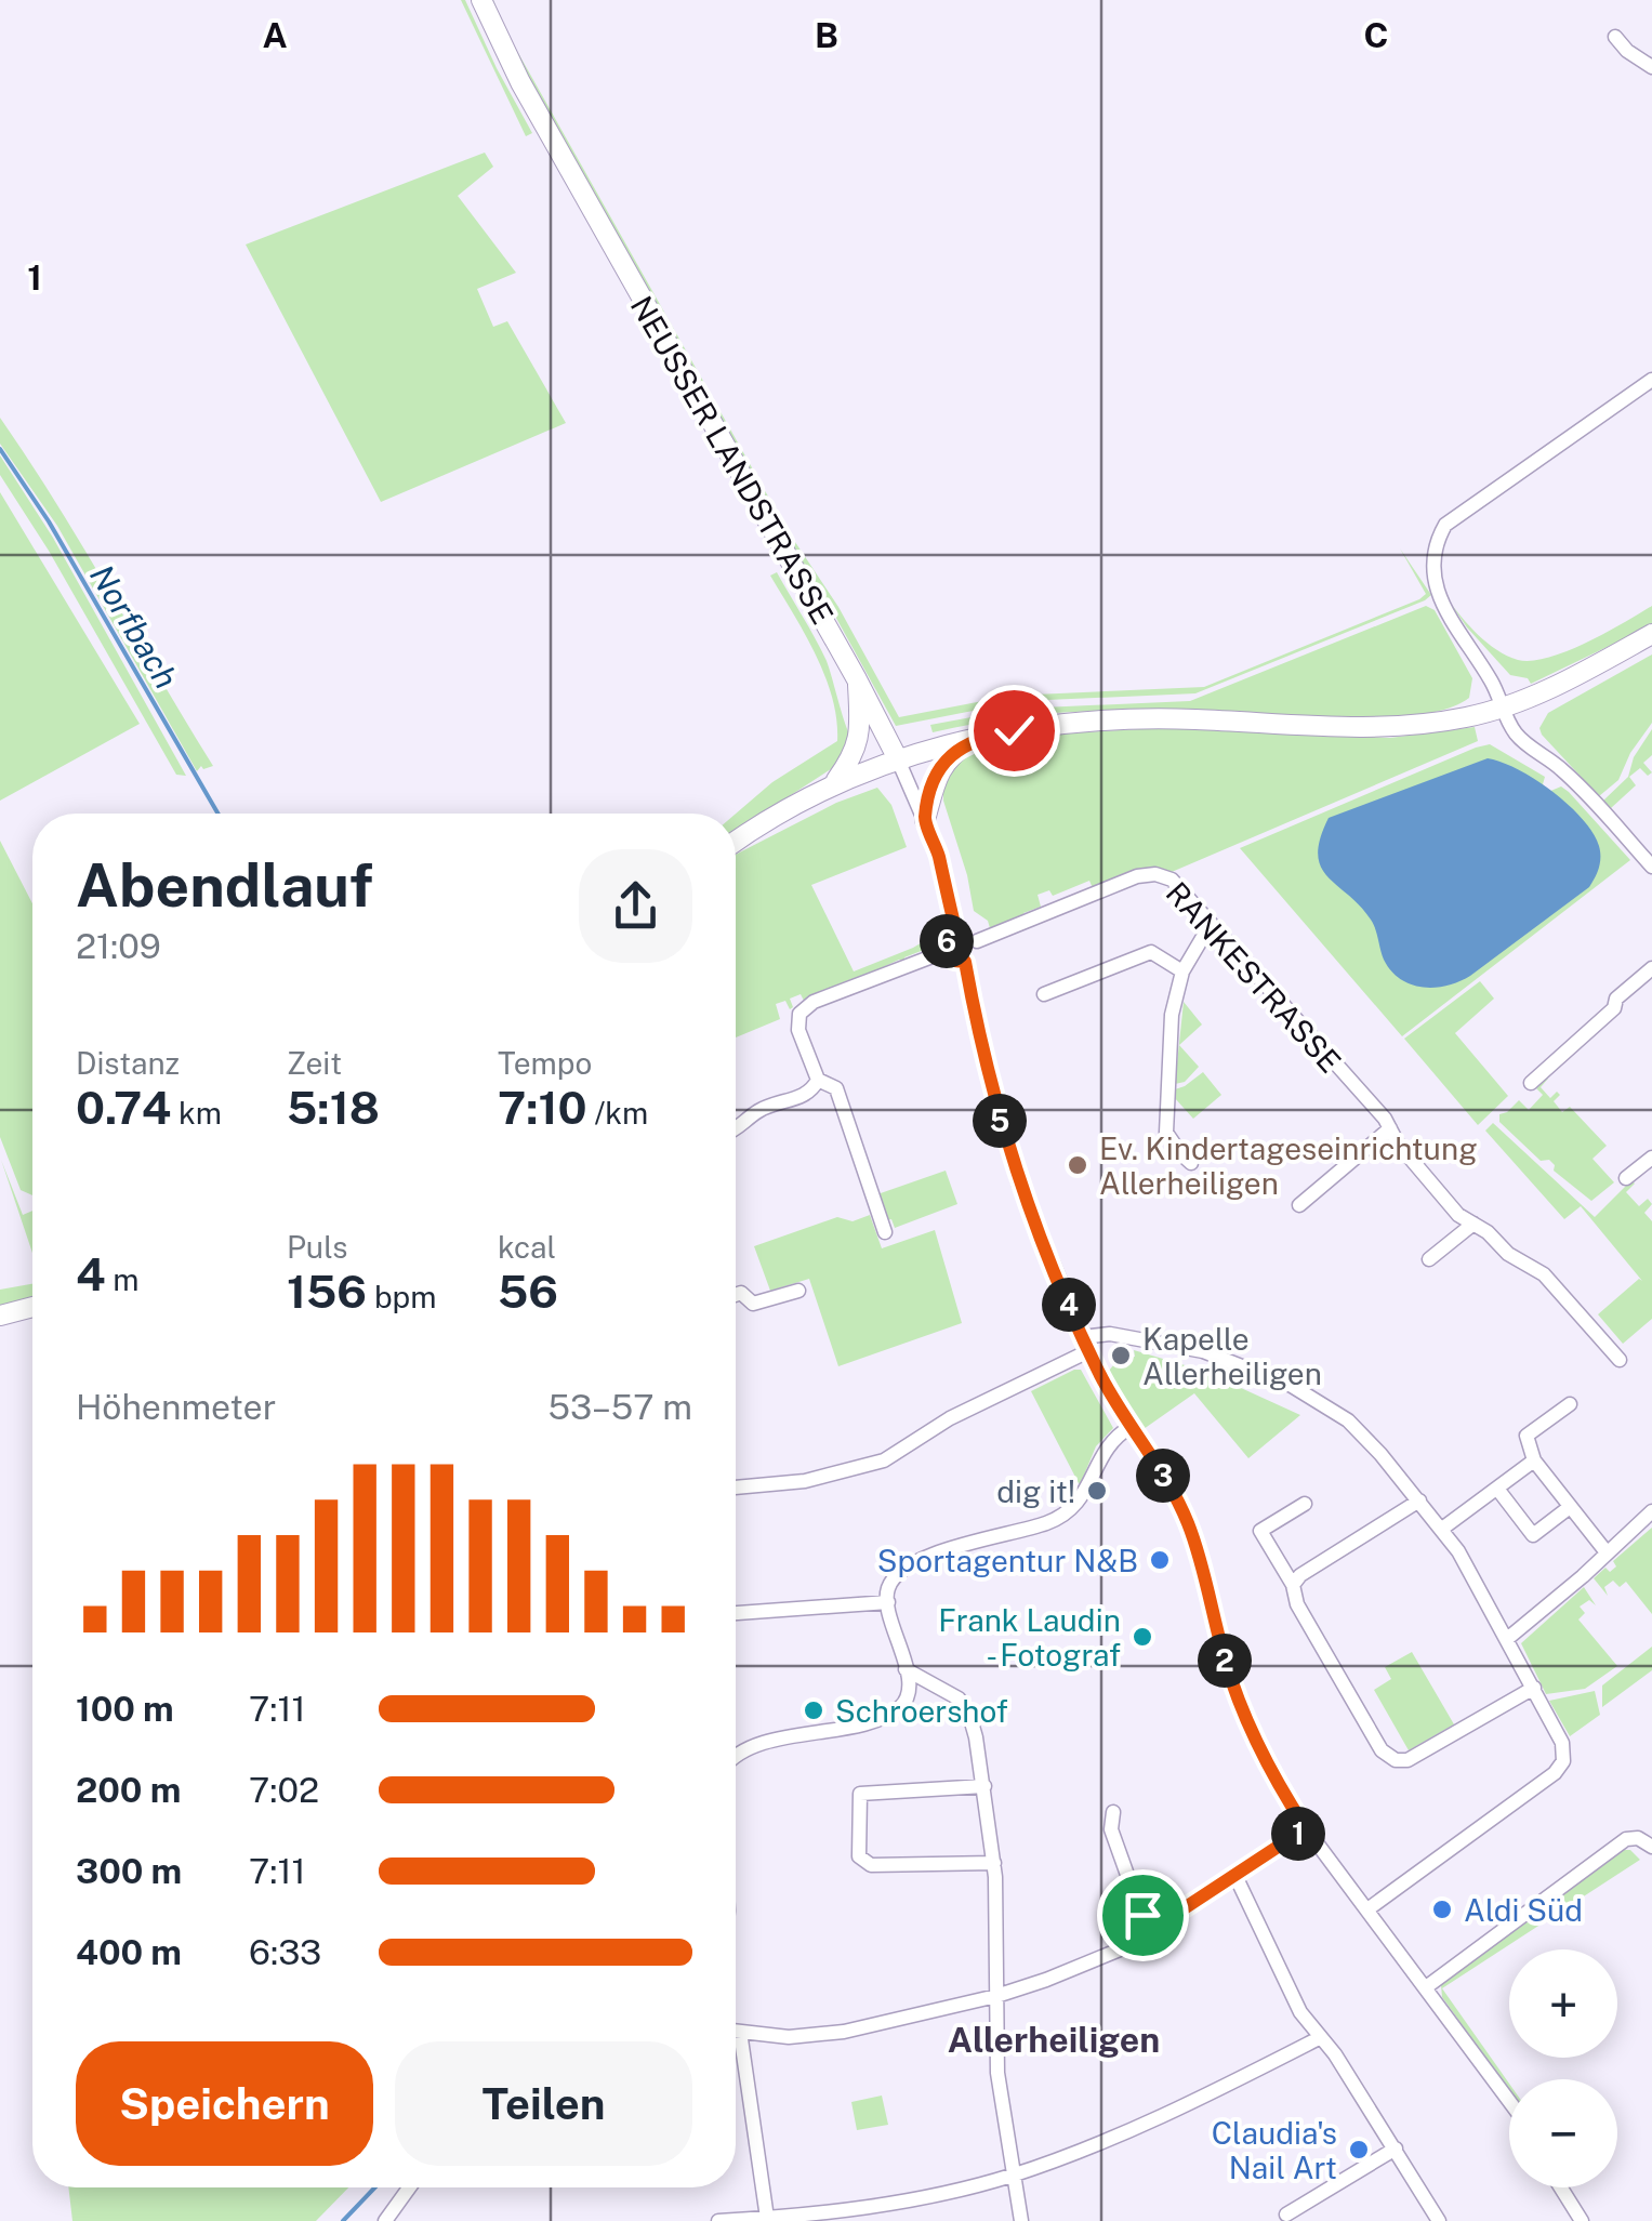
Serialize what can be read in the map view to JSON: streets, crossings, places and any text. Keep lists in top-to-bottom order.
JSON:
{
  "streets": {
    "main road": ["NEUSSER LANDSTRASSE"],
    "street": ["RANKESTRASSE"]
  },
  "crossings": [
    ["NEUSSER LANDSTRASSE", "RANKESTRASSE"]
  ],
  "districts": ["Allerheiligen"],
  "water": ["Norfbach"],
  "places": [
    "Ev. Kindertageseinrichtung Allerheiligen",
    "Kapelle Allerheiligen",
    "dig it!",
    "Sportagentur N&B",
    "Frank Laudin - Fotograf",
    "Schroershof",
    "Aldi Süd",
    "Claudia's Nail Art"
  ],
  "page": {
    "heading": ["Abendlauf", "21:09"],
    "pins": [
      "6",
      "5",
      "4",
      "3",
      "2",
      "1"
    ],
    "stats": [
      ["Distanz", "0.74 km"],
      ["Zeit", "5:18"],
      ["Tempo", "7:10 /km"],
      ["4 m"],
      ["Puls", "156 bpm"],
      ["kcal", "56"]
    ],
    "chart": ["Höhenmeter", "53–57 m"],
    "list": [
      {
        "name": "100 m",
        "note": "7:11"
      },
      {
        "name": "200 m",
        "note": "7:02"
      },
      {
        "name": "300 m",
        "note": "7:11"
      },
      {
        "name": "400 m",
        "note": "6:33"
      }
    ],
    "map_buttons": ["+", "−"],
    "buttons": ["Speichern", "Teilen"]
  },
  "grid": {
    "columns": ["A", "B", "C"],
    "rows": ["1"]
  }
}
